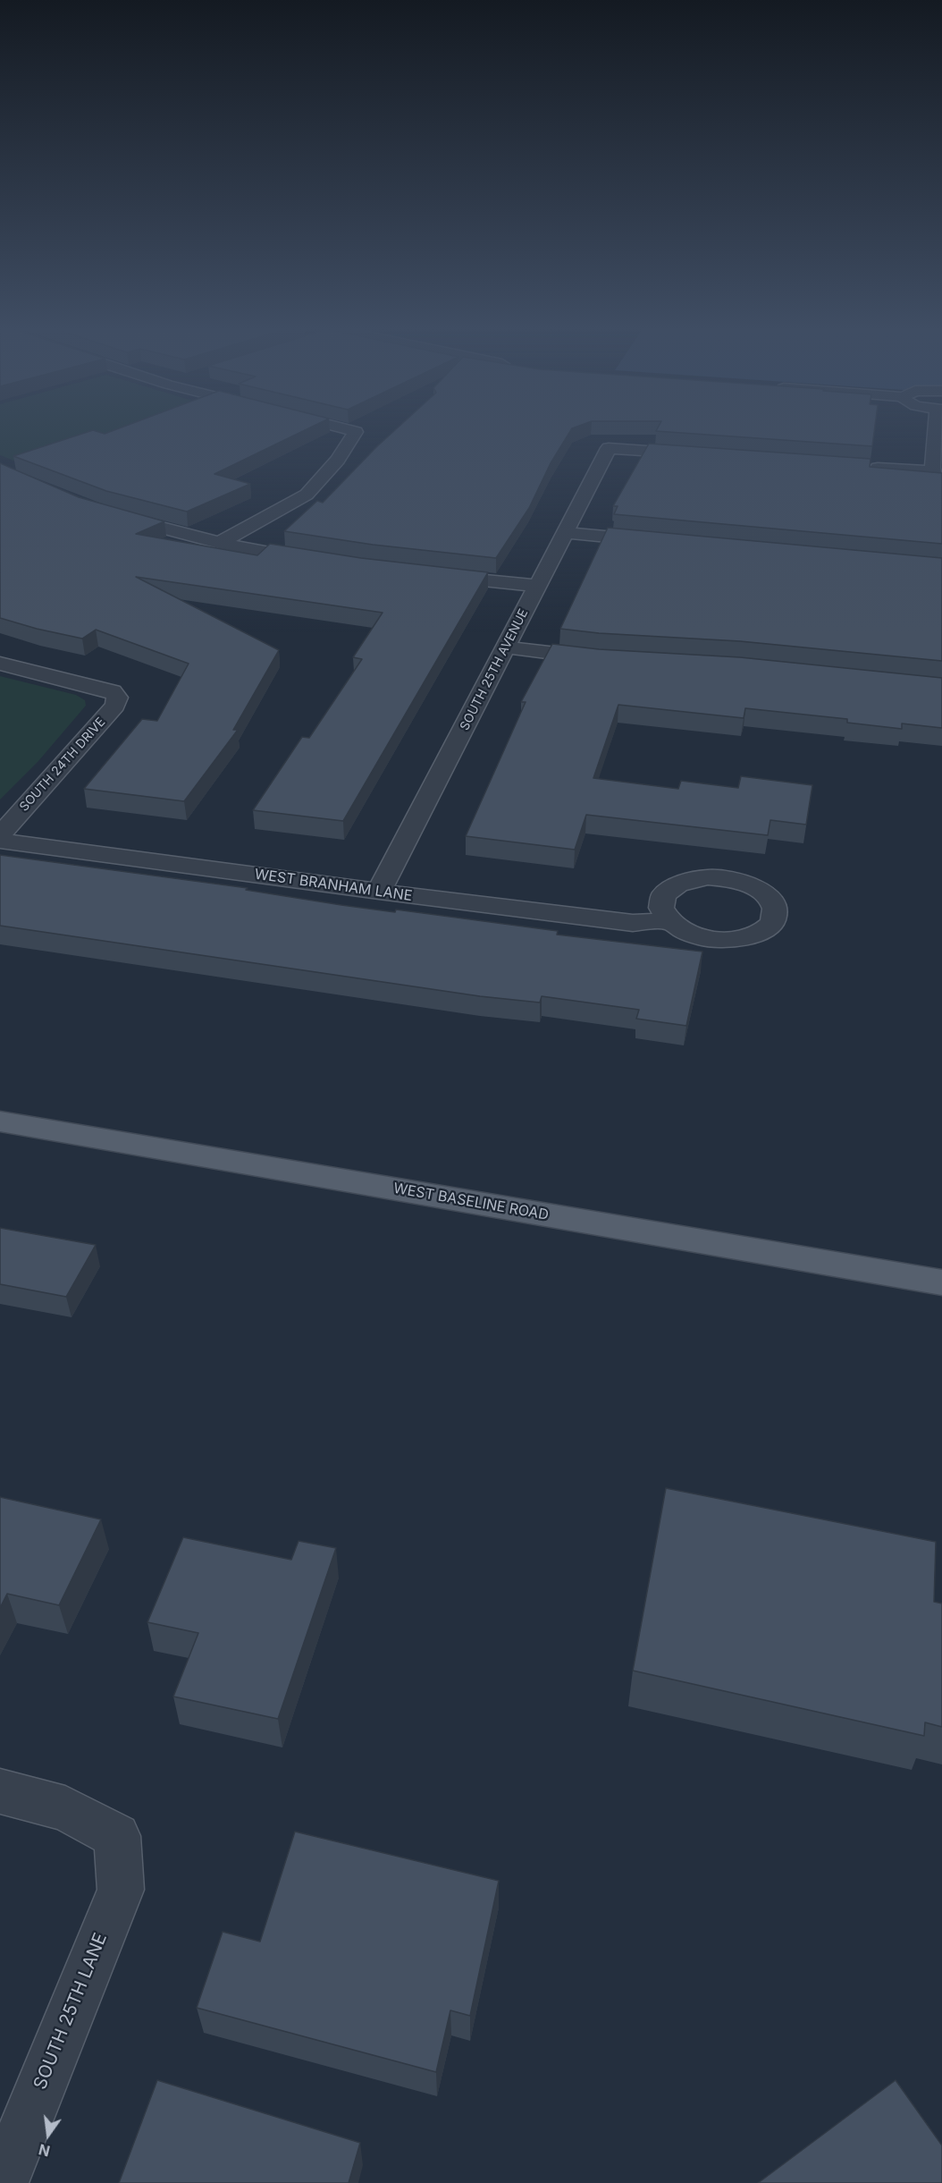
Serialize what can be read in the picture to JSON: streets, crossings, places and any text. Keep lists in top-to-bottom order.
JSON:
{
  "streets": {
    "main road": ["WEST BASELINE ROAD"],
    "street": [
      "SOUTH 25TH AVENUE",
      "SOUTH 24TH DRIVE",
      "WEST BRANHAM LANE",
      "SOUTH 25TH LANE"
    ]
  },
  "crossings": [
    ["SOUTH 25TH AVENUE", "WEST BRANHAM LANE"]
  ],
  "north": "bottom"
}
